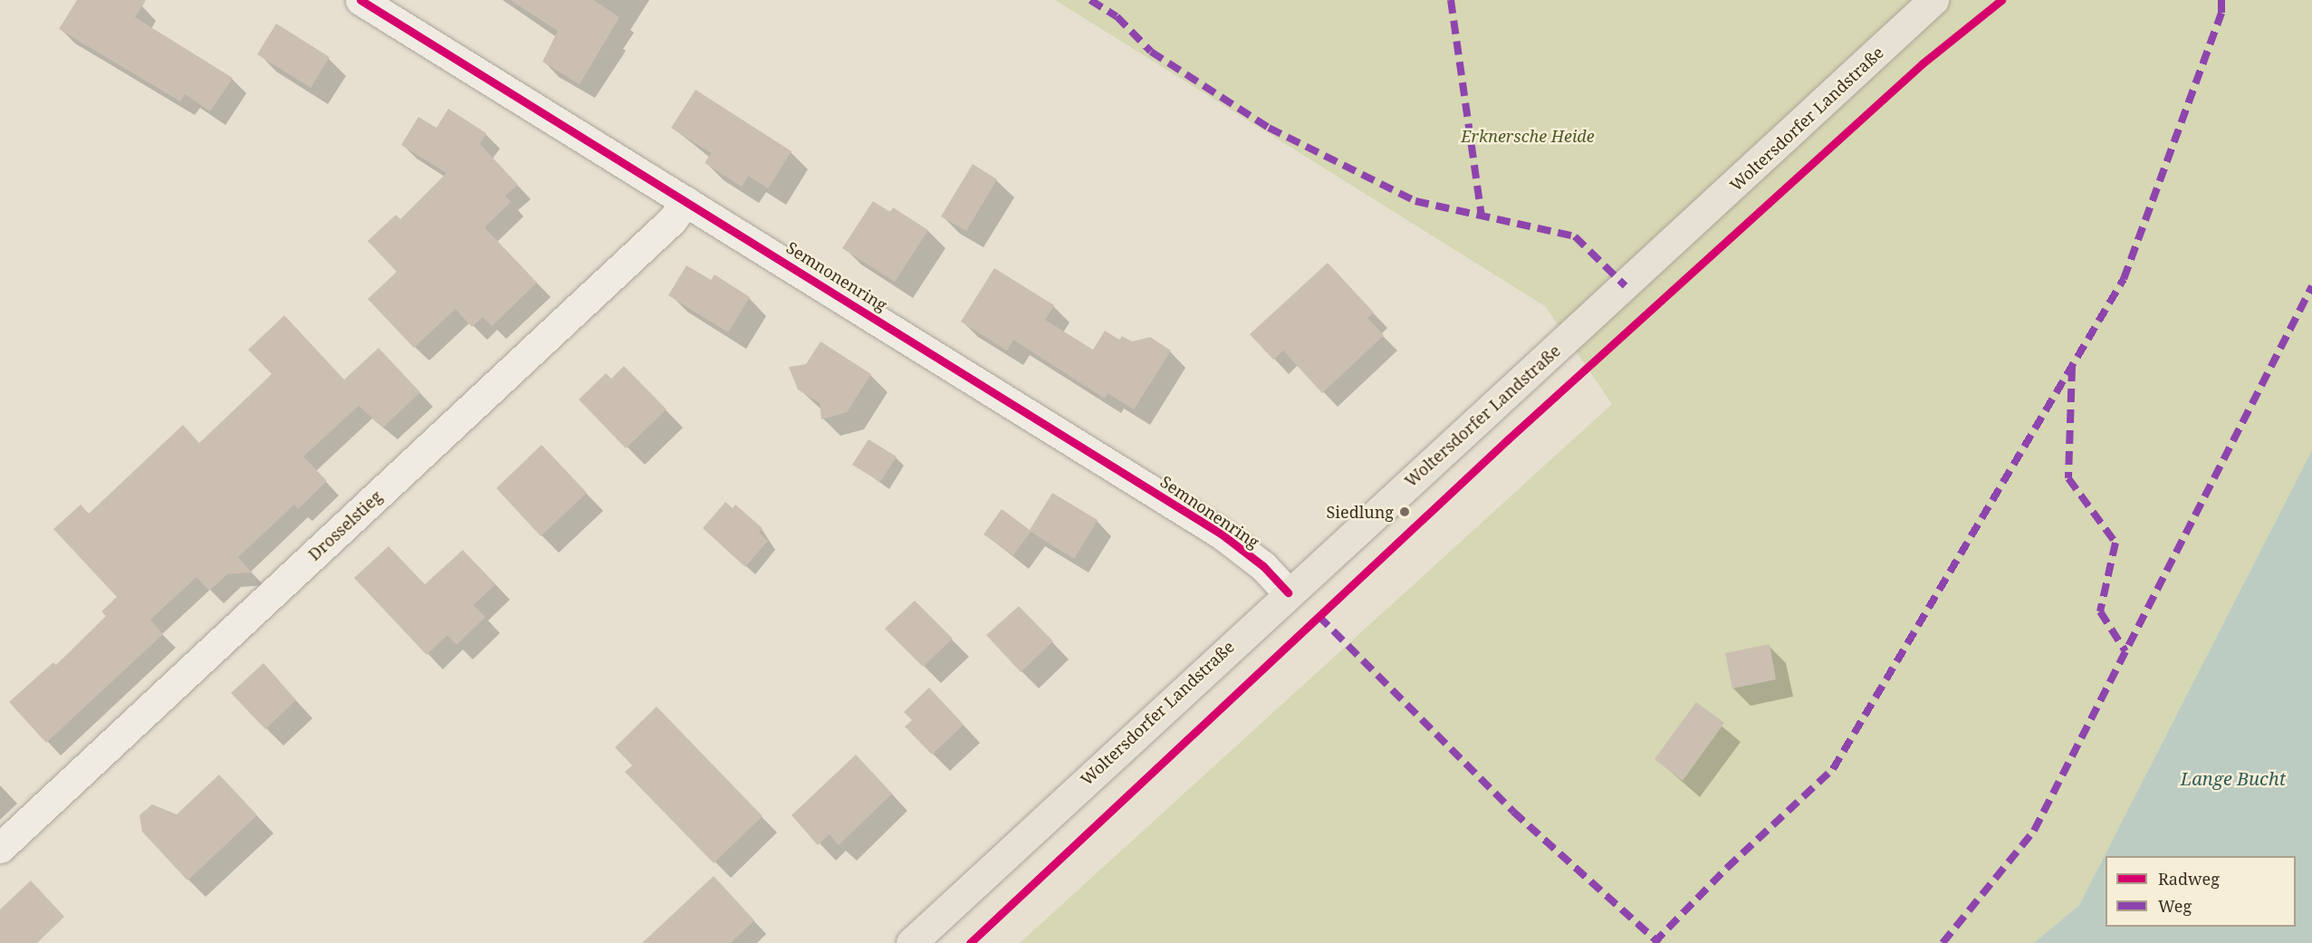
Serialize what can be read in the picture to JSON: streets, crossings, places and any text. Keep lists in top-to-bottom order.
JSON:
{
  "streets": {
    "main road": ["Woltersdorfer Landstraße"],
    "street": ["Semnonenring", "Drosselstieg"]
  },
  "crossings": [
    ["Woltersdorfer Landstraße", "Semnonenring"],
    ["Semnonenring", "Drosselstieg"]
  ],
  "water": ["Lange Bucht"],
  "parks": ["Erknersche Heide"],
  "places": ["Siedlung"],
  "legend": ["Radweg", "Weg"]
}
